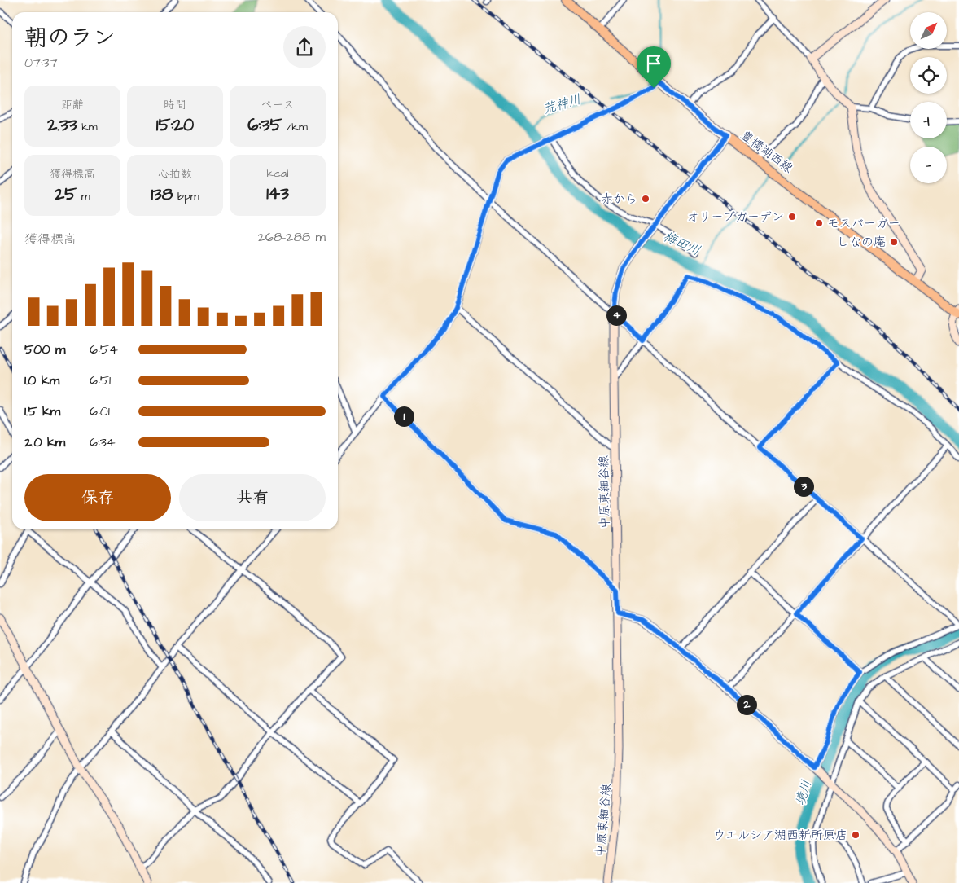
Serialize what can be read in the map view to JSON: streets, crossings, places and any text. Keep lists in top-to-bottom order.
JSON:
{
  "streets": {
    "main road": ["豊橋湖西線"],
    "street": ["中原東細谷線"]
  },
  "crossings": [
    ["豊橋湖西線", "中原東細谷線"]
  ],
  "water": ["荒神川", "梅田川", "境川"],
  "places": [
    "赤から",
    "オリーブガーデン",
    "モスバーガー",
    "しなの庵",
    "ウエルシア湖西新所原店"
  ],
  "north": "top right",
  "page": {
    "map_buttons": ["+", "−"],
    "heading": ["朝のラン", "07:37"],
    "stats": [
      ["距離", "2.33 km"],
      ["時間", "15:20"],
      ["ペース", "6:35 /km"],
      ["獲得標高", "25 m"],
      ["心拍数", "138 bpm"],
      ["kcal", "143"]
    ],
    "chart": ["獲得標高", "268–288 m"],
    "pins": [
      "4",
      "1",
      "3",
      "2"
    ],
    "list": [
      {
        "name": "500 m",
        "note": "6:54"
      },
      {
        "name": "1.0 km",
        "note": "6:51"
      },
      {
        "name": "1.5 km",
        "note": "6:01"
      },
      {
        "name": "2.0 km",
        "note": "6:34"
      }
    ],
    "buttons": ["保存", "共有"]
  }
}
